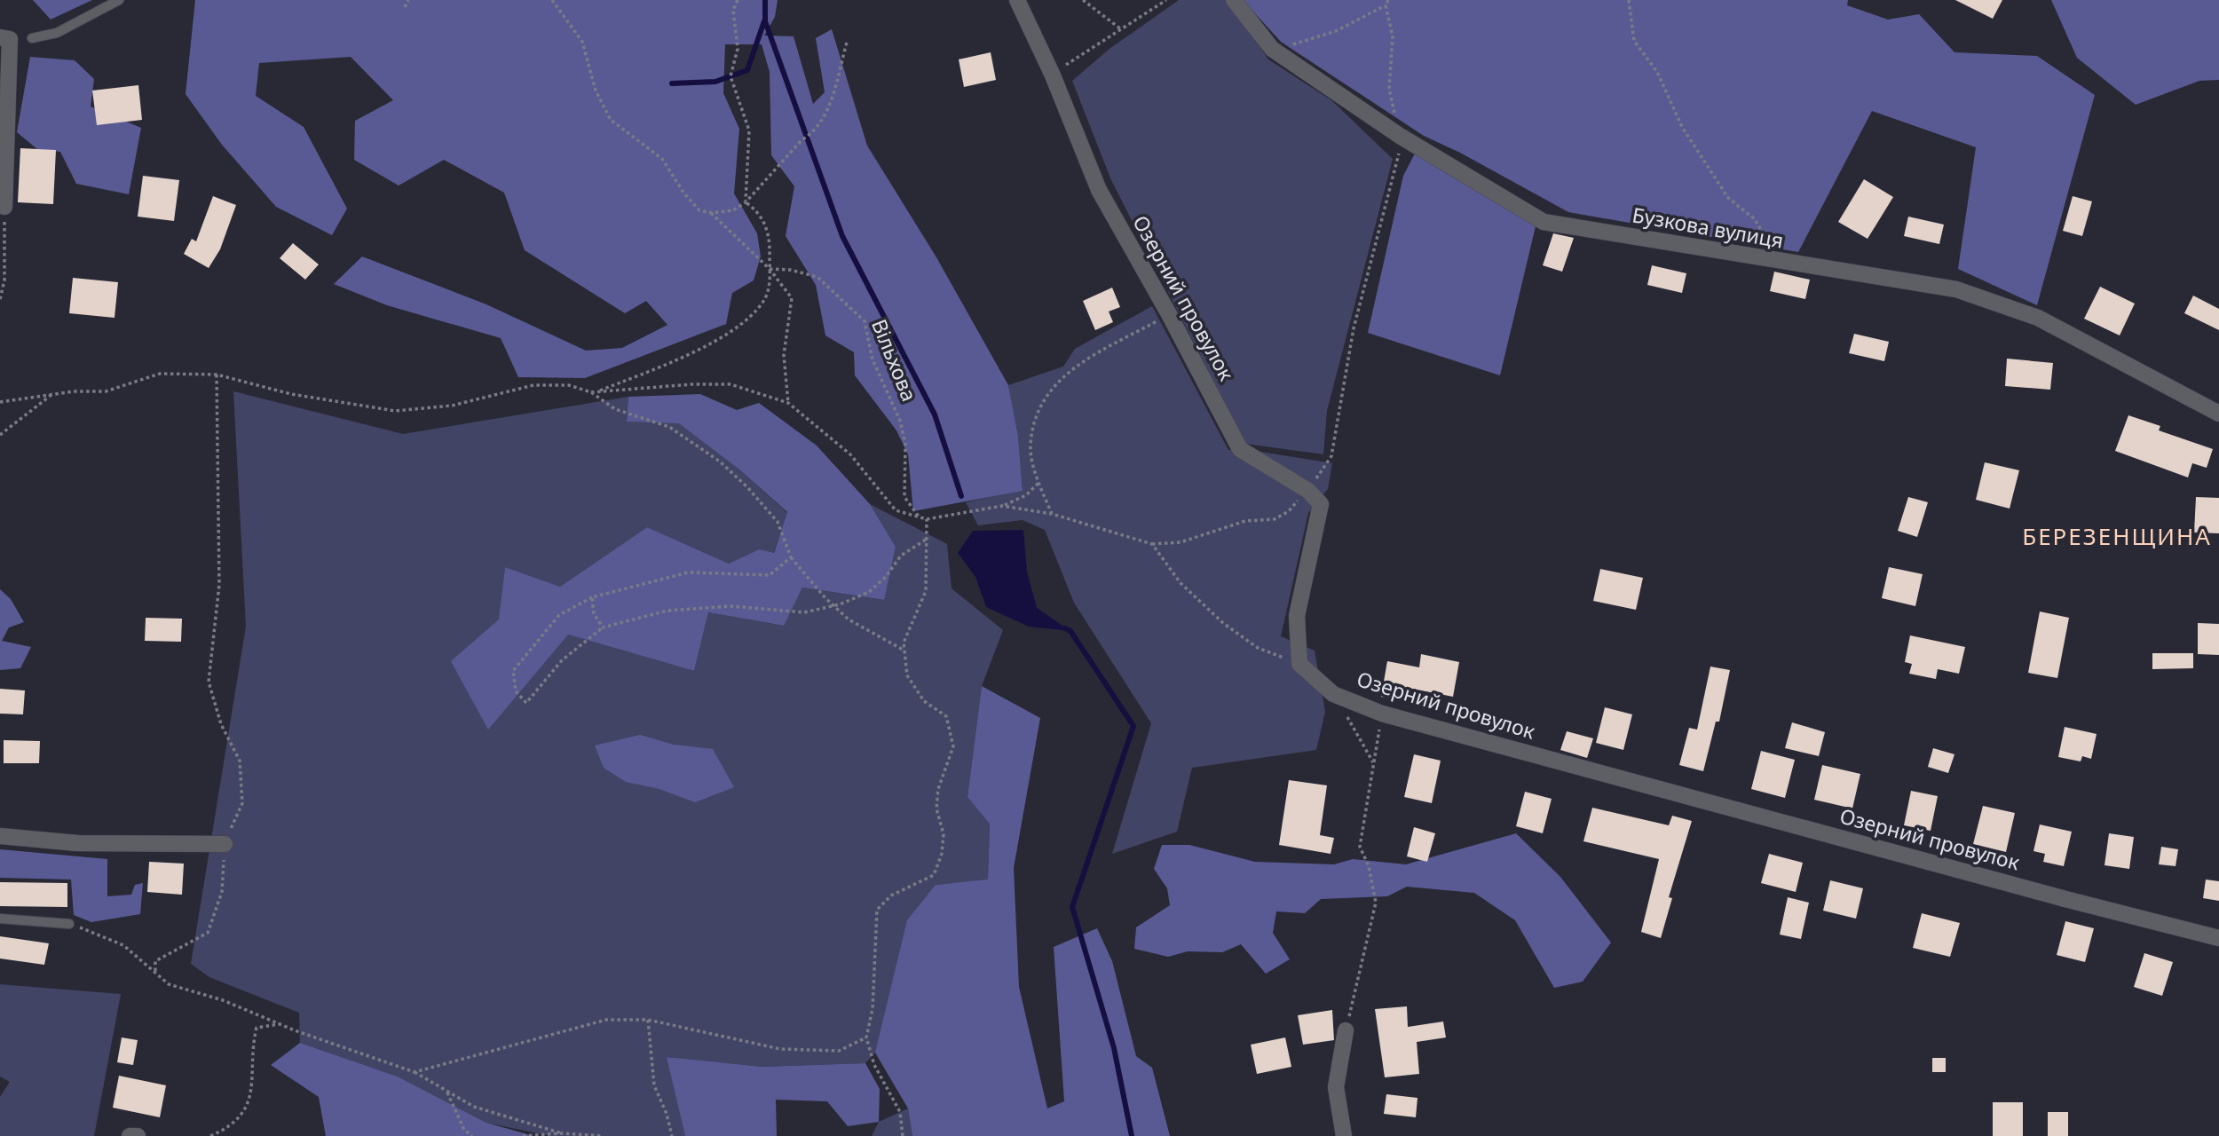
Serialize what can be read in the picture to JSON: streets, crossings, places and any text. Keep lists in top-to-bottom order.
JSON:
{
  "streets": {
    "street": ["Бузкова вулиця", "Озерний провулок"],
    "path": ["Вільхова"]
  },
  "districts": ["БЕРЕЗЕНЩИНА"]
}
